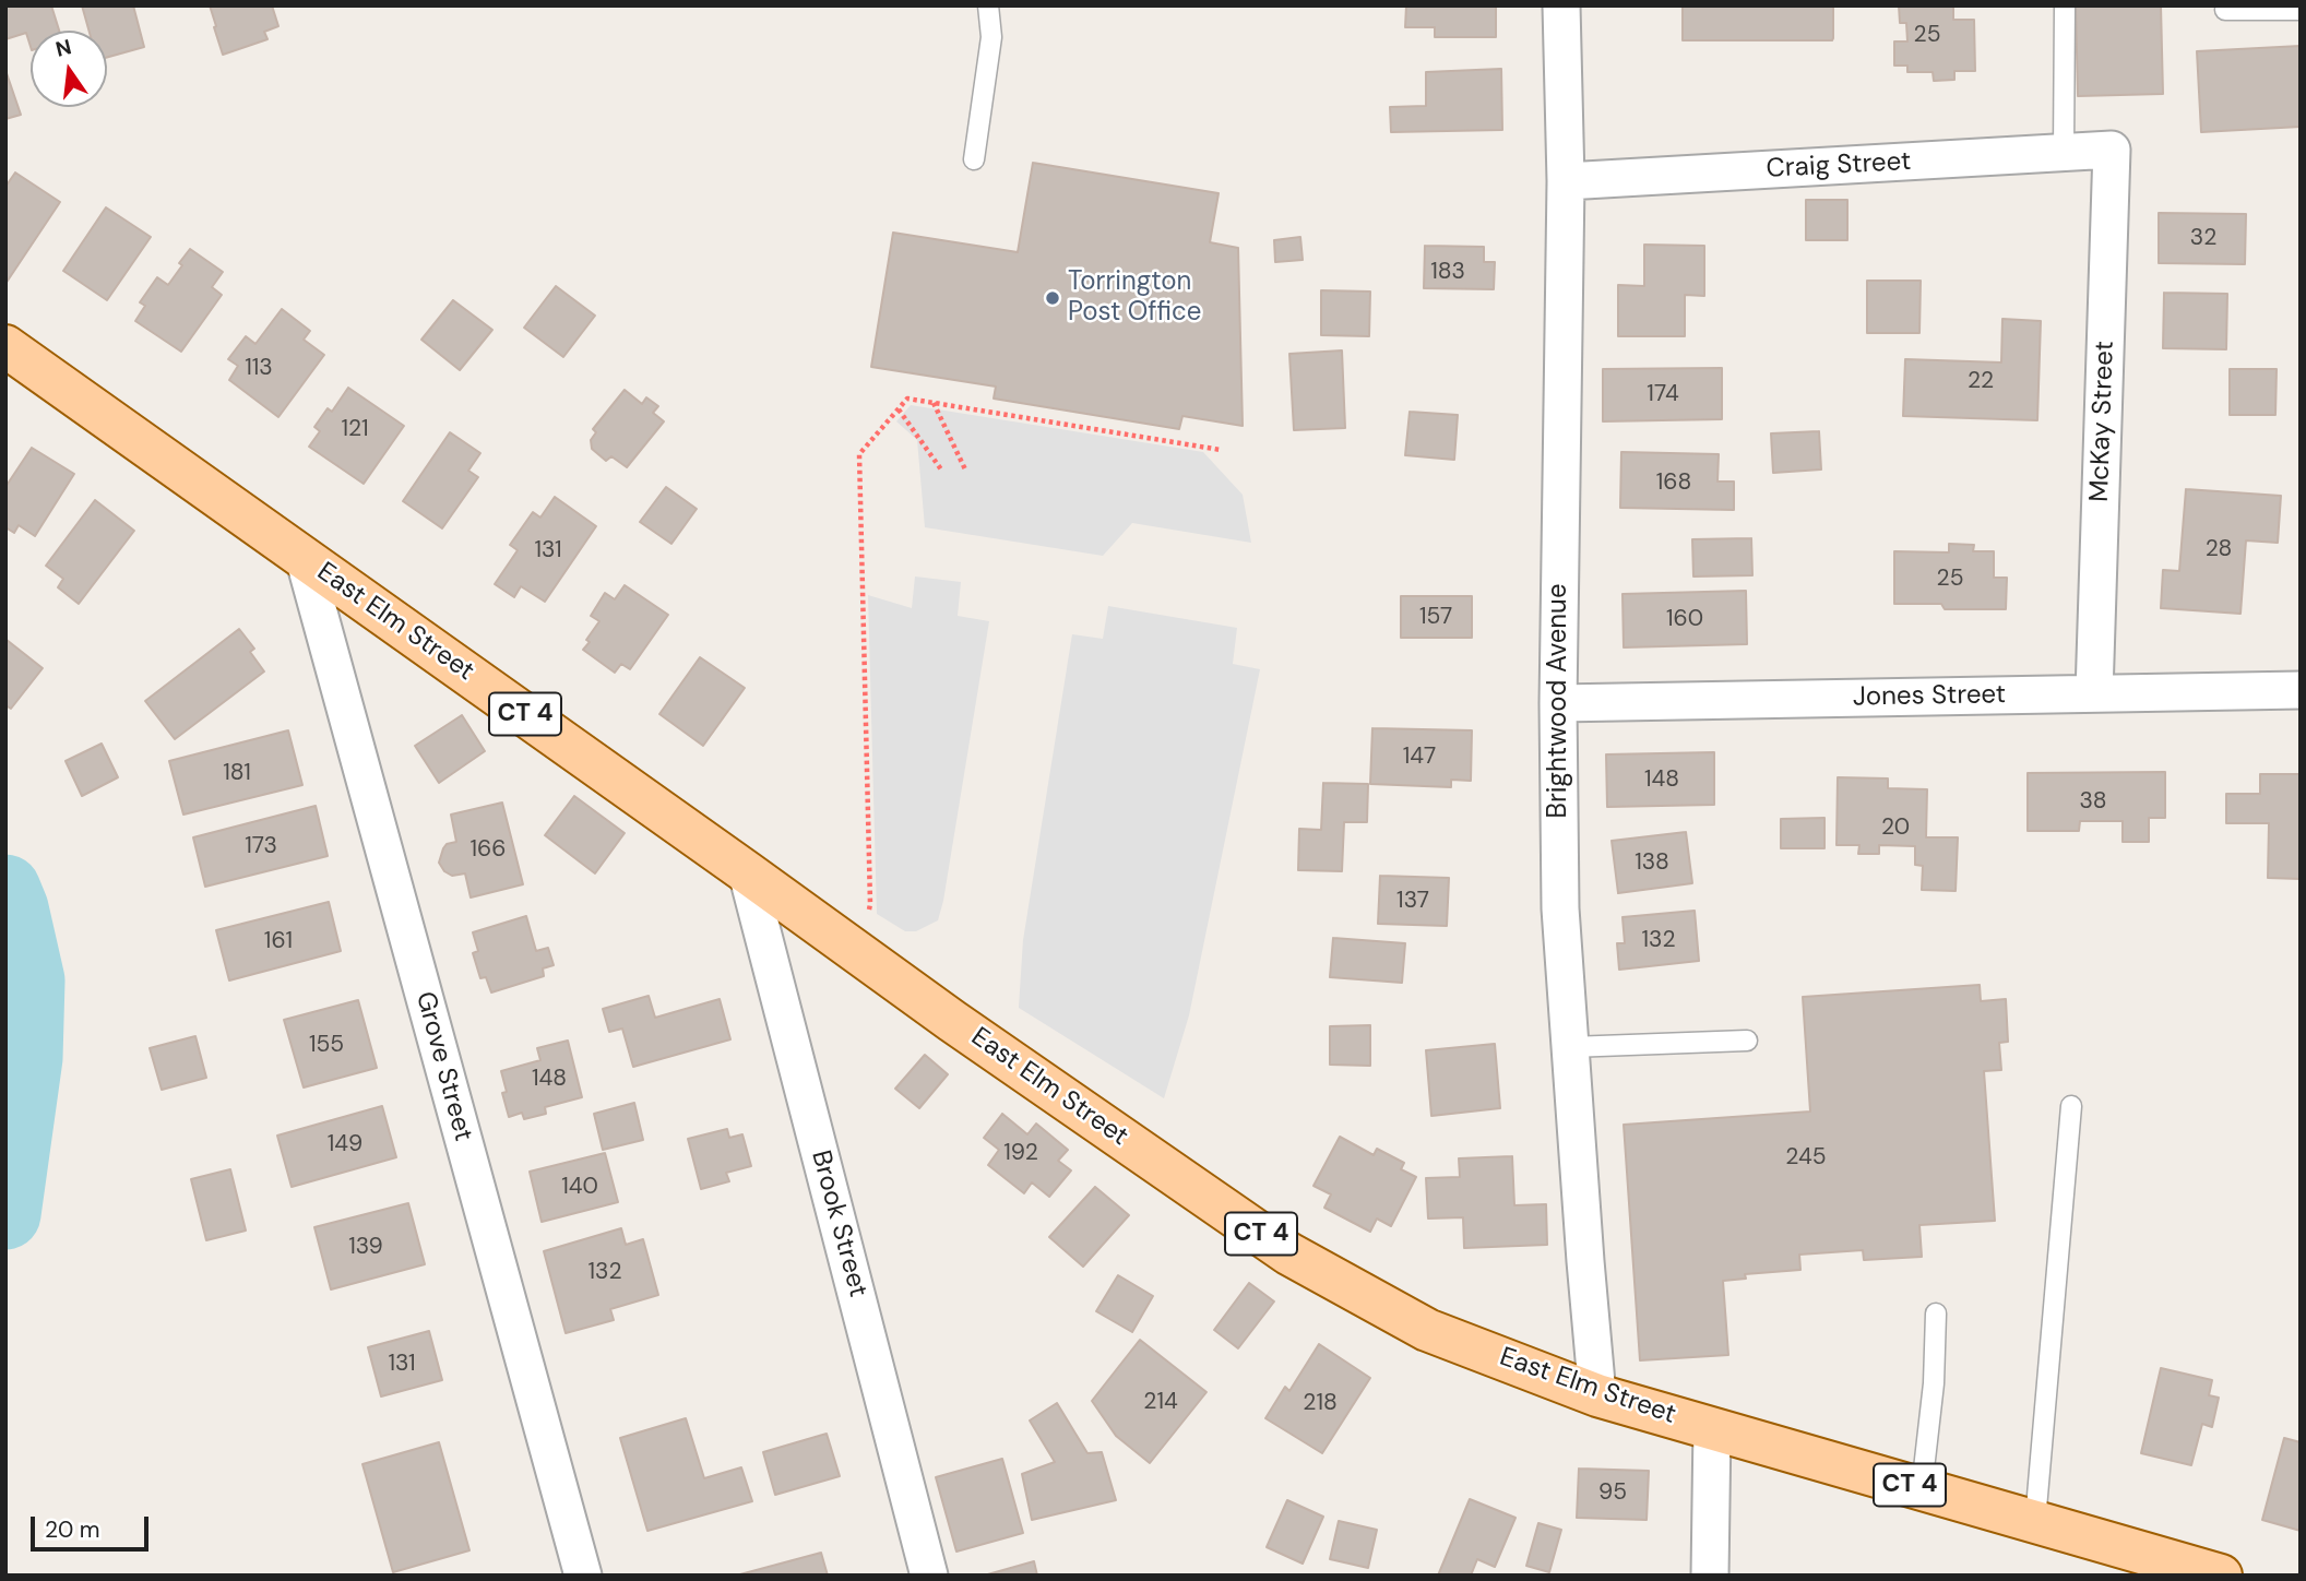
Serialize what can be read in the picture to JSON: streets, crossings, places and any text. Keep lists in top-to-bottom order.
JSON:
{
  "streets": {
    "main road": ["East Elm Street", "CT 4"],
    "street": [
      "Craig Street",
      "McKay Street",
      "Jones Street",
      "Brightwood Avenue",
      "Grove Street",
      "Brook Street"
    ]
  },
  "crossings": [
    ["Craig Street", "McKay Street"],
    ["Craig Street", "Brightwood Avenue"],
    ["McKay Street", "Jones Street"],
    ["East Elm Street", "Brightwood Avenue"],
    ["East Elm Street", "Grove Street"],
    ["East Elm Street", "Brook Street"],
    ["Jones Street", "Brightwood Avenue"]
  ],
  "places": ["Torrington Post Office"],
  "house_numbers": [
    "25",
    "32",
    "183",
    "113",
    "22",
    "174",
    "121",
    "168",
    "28",
    "131",
    "25",
    "157",
    "160",
    "147",
    "181",
    "148",
    "38",
    "20",
    "173",
    "166",
    "138",
    "137",
    "132",
    "161",
    "155",
    "148",
    "149",
    "192",
    "245",
    "140",
    "139",
    "132",
    "131",
    "214",
    "218",
    "95"
  ],
  "scale_bar": "20 m",
  "north": "top"
}
